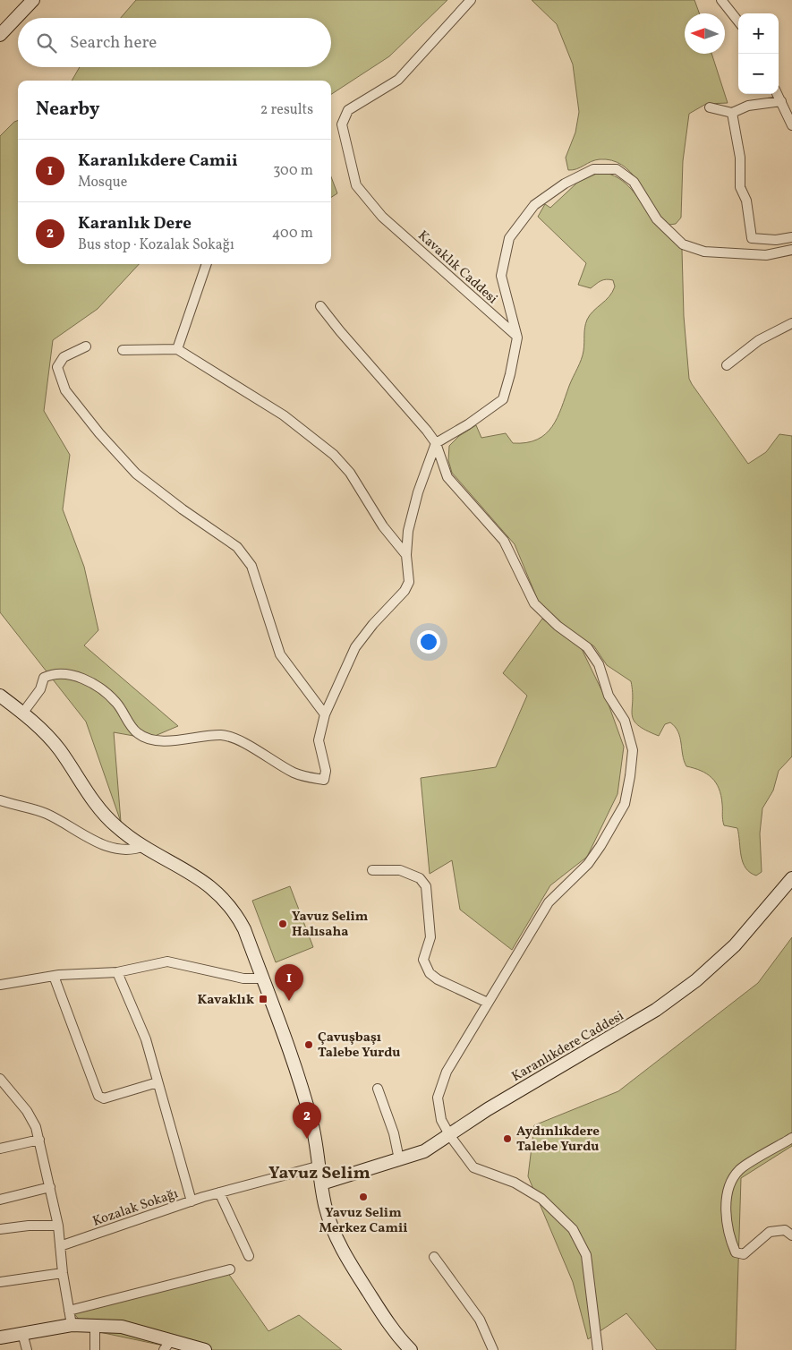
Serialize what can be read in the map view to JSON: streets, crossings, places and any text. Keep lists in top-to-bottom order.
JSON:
{
  "streets": {
    "street": ["Kavaklık Caddesi", "Karanlıkdere Caddesi", "Kozalak Sokağı"]
  },
  "districts": ["Yavuz Selim"],
  "places": {
    "other": [
      "Yavuz Selim Halısaha",
      "Çavuşbaşı Talebe Yurdu",
      "Aydınlıkdere Talebe Yurdu",
      "Yavuz Selim Merkez Camii"
    ],
    "transit": ["Kavaklık"]
  },
  "north": "left",
  "page": {
    "map_buttons": ["+", "−"],
    "search": "Search here",
    "heading": ["Nearby", "2 results"],
    "list": [
      {
        "mark": "1",
        "name": "Karanlıkdere Camii",
        "note": "Mosque",
        "value": "300 m"
      },
      {
        "mark": "2",
        "name": "Karanlık Dere",
        "note": "Bus stop · Kozalak Sokağı",
        "value": "400 m"
      }
    ],
    "pins": ["1", "2"]
  }
}
